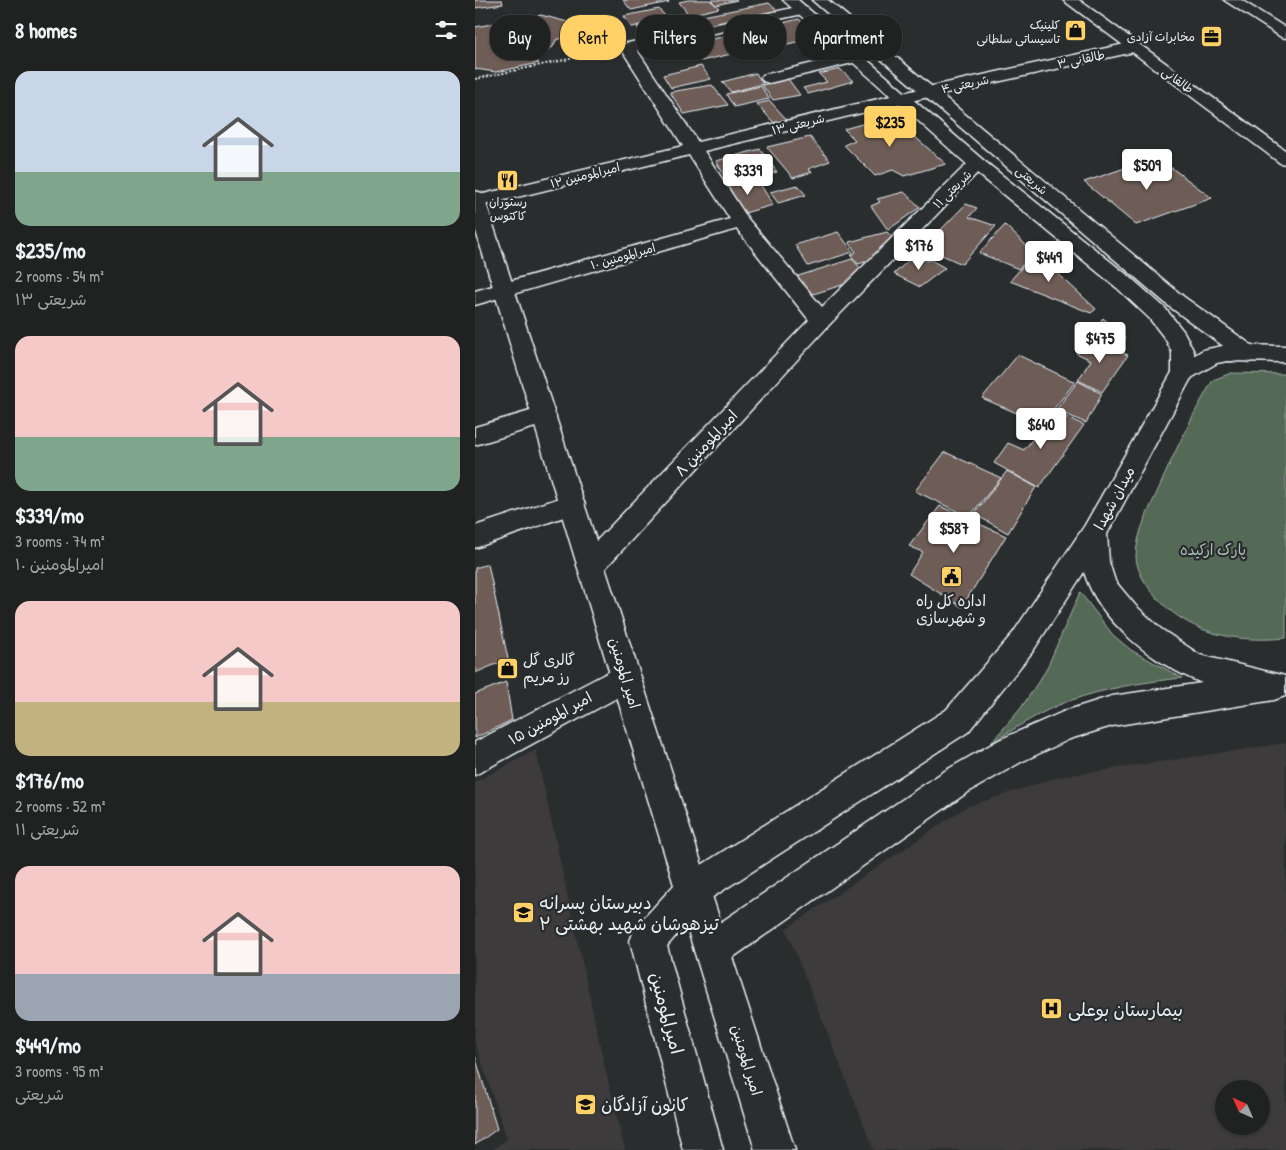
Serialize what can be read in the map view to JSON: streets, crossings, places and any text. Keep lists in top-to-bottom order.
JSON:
{
  "streets": {
    "street": [
      "طالقانی ۳",
      "طالقانی",
      "شریعتی ۴",
      "شریعتی ۱۳",
      "امیرالمومنین ۱۲",
      "شریعتی",
      "شریعتی ۱۱",
      "امیرالمومنین ۱۰",
      "امیرالمومنین ۸",
      "میدان شهدا",
      "امیر المومنین",
      "امیر المومنین ۱۵",
      "امیرالمومنین"
    ]
  },
  "crossings": [
    ["طالقانی ۳", "طالقانی"],
    ["طالقانی ۳", "شریعتی ۴"],
    ["شریعتی ۴", "شریعتی ۱۳"],
    ["شریعتی ۴", "شریعتی"],
    ["شریعتی ۱۳", "امیرالمومنین ۱۲"],
    ["شریعتی ۱۳", "شریعتی"],
    ["امیرالمومنین ۱۲", "امیر المومنین"],
    ["شریعتی", "شریعتی ۱۱"],
    ["شریعتی", "میدان شهدا"],
    ["شریعتی ۱۱", "امیرالمومنین ۸"],
    ["امیرالمومنین ۱۰", "امیر المومنین"],
    ["امیرالمومنین ۸", "امیر المومنین"],
    ["امیر المومنین", "امیر المومنین ۱۵"],
    ["امیر المومنین", "امیرالمومنین"]
  ],
  "parks": ["پارک ارکیده"],
  "places": {
    "shop": ["کلینیک تاسیساتی سلطانی", "گالری گل رز مریم"],
    "office": ["مخابرات آزادی"],
    "restaurant": ["رستوران کاکتوس"],
    "public building": ["اداره کل راه و شهرسازی"],
    "school or university": ["دبیرستان پسرانه تیزهوشان شهید بهشتی ۲", "کانون آزادگان"],
    "hospital": ["بیمارستان بوعلی"]
  },
  "north": "top left",
  "page": {
    "heading": "8 homes",
    "chip": [
      "Buy",
      "Rent",
      "Filters",
      "New",
      "Apartment"
    ],
    "list": [
      {
        "name": "$235/mo",
        "note": "2 rooms · 54 m² · شریعتی ۱۳"
      },
      {
        "name": "$339/mo",
        "note": "3 rooms · 74 m² · امیرالمومنین ۱۰"
      },
      {
        "name": "$176/mo",
        "note": "2 rooms · 52 m² · شریعتی ۱۱"
      },
      {
        "name": "$449/mo",
        "note": "3 rooms · 95 m² · شریعتی"
      }
    ],
    "price": [
      "$235",
      "$509",
      "$339",
      "$176",
      "$449",
      "$475",
      "$640",
      "$587"
    ]
  }
}
